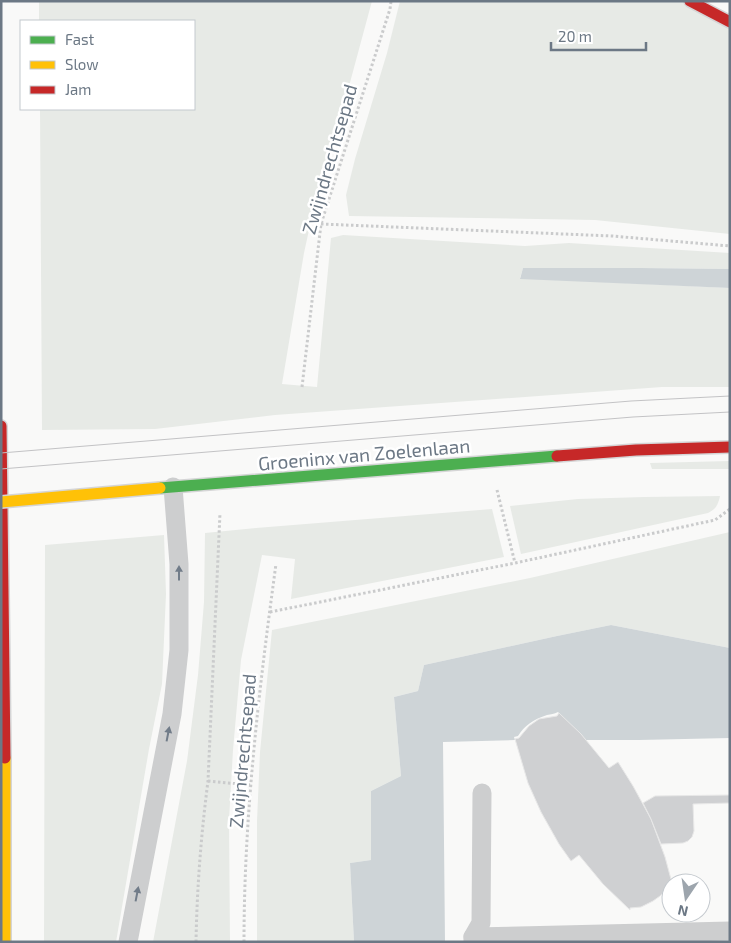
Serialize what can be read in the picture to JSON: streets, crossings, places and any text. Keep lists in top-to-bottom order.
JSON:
{
  "streets": {
    "main road": ["Groeninx van Zoelenlaan"],
    "path": ["Zwijndrechtsepad"]
  },
  "legend": ["Fast", "Slow", "Jam"],
  "scale_bar": "20 m",
  "north": "bottom"
}
